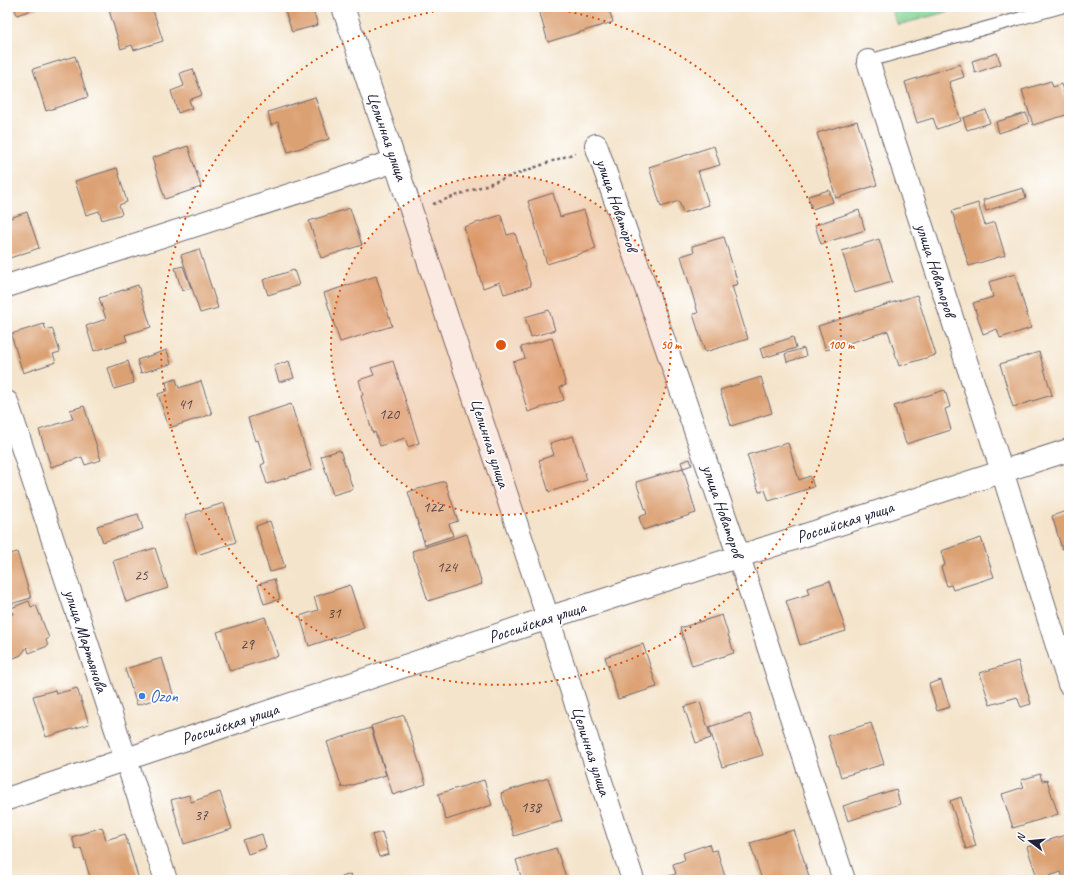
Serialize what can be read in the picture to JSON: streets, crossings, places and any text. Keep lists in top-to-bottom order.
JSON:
{
  "streets": {
    "street": [
      "Целинная улица",
      "улица Новаторов",
      "Российская улица",
      "улица Мартьянова"
    ]
  },
  "crossings": [
    ["Целинная улица", "Российская улица"],
    ["улица Новаторов", "Российская улица"],
    ["Российская улица", "улица Мартьянова"]
  ],
  "places": ["Ozon"],
  "house_numbers": [
    "41",
    "120",
    "122",
    "124",
    "25",
    "31",
    "29",
    "138",
    "37"
  ],
  "north": "left",
  "rings": ["50 m", "100 m"]
}
